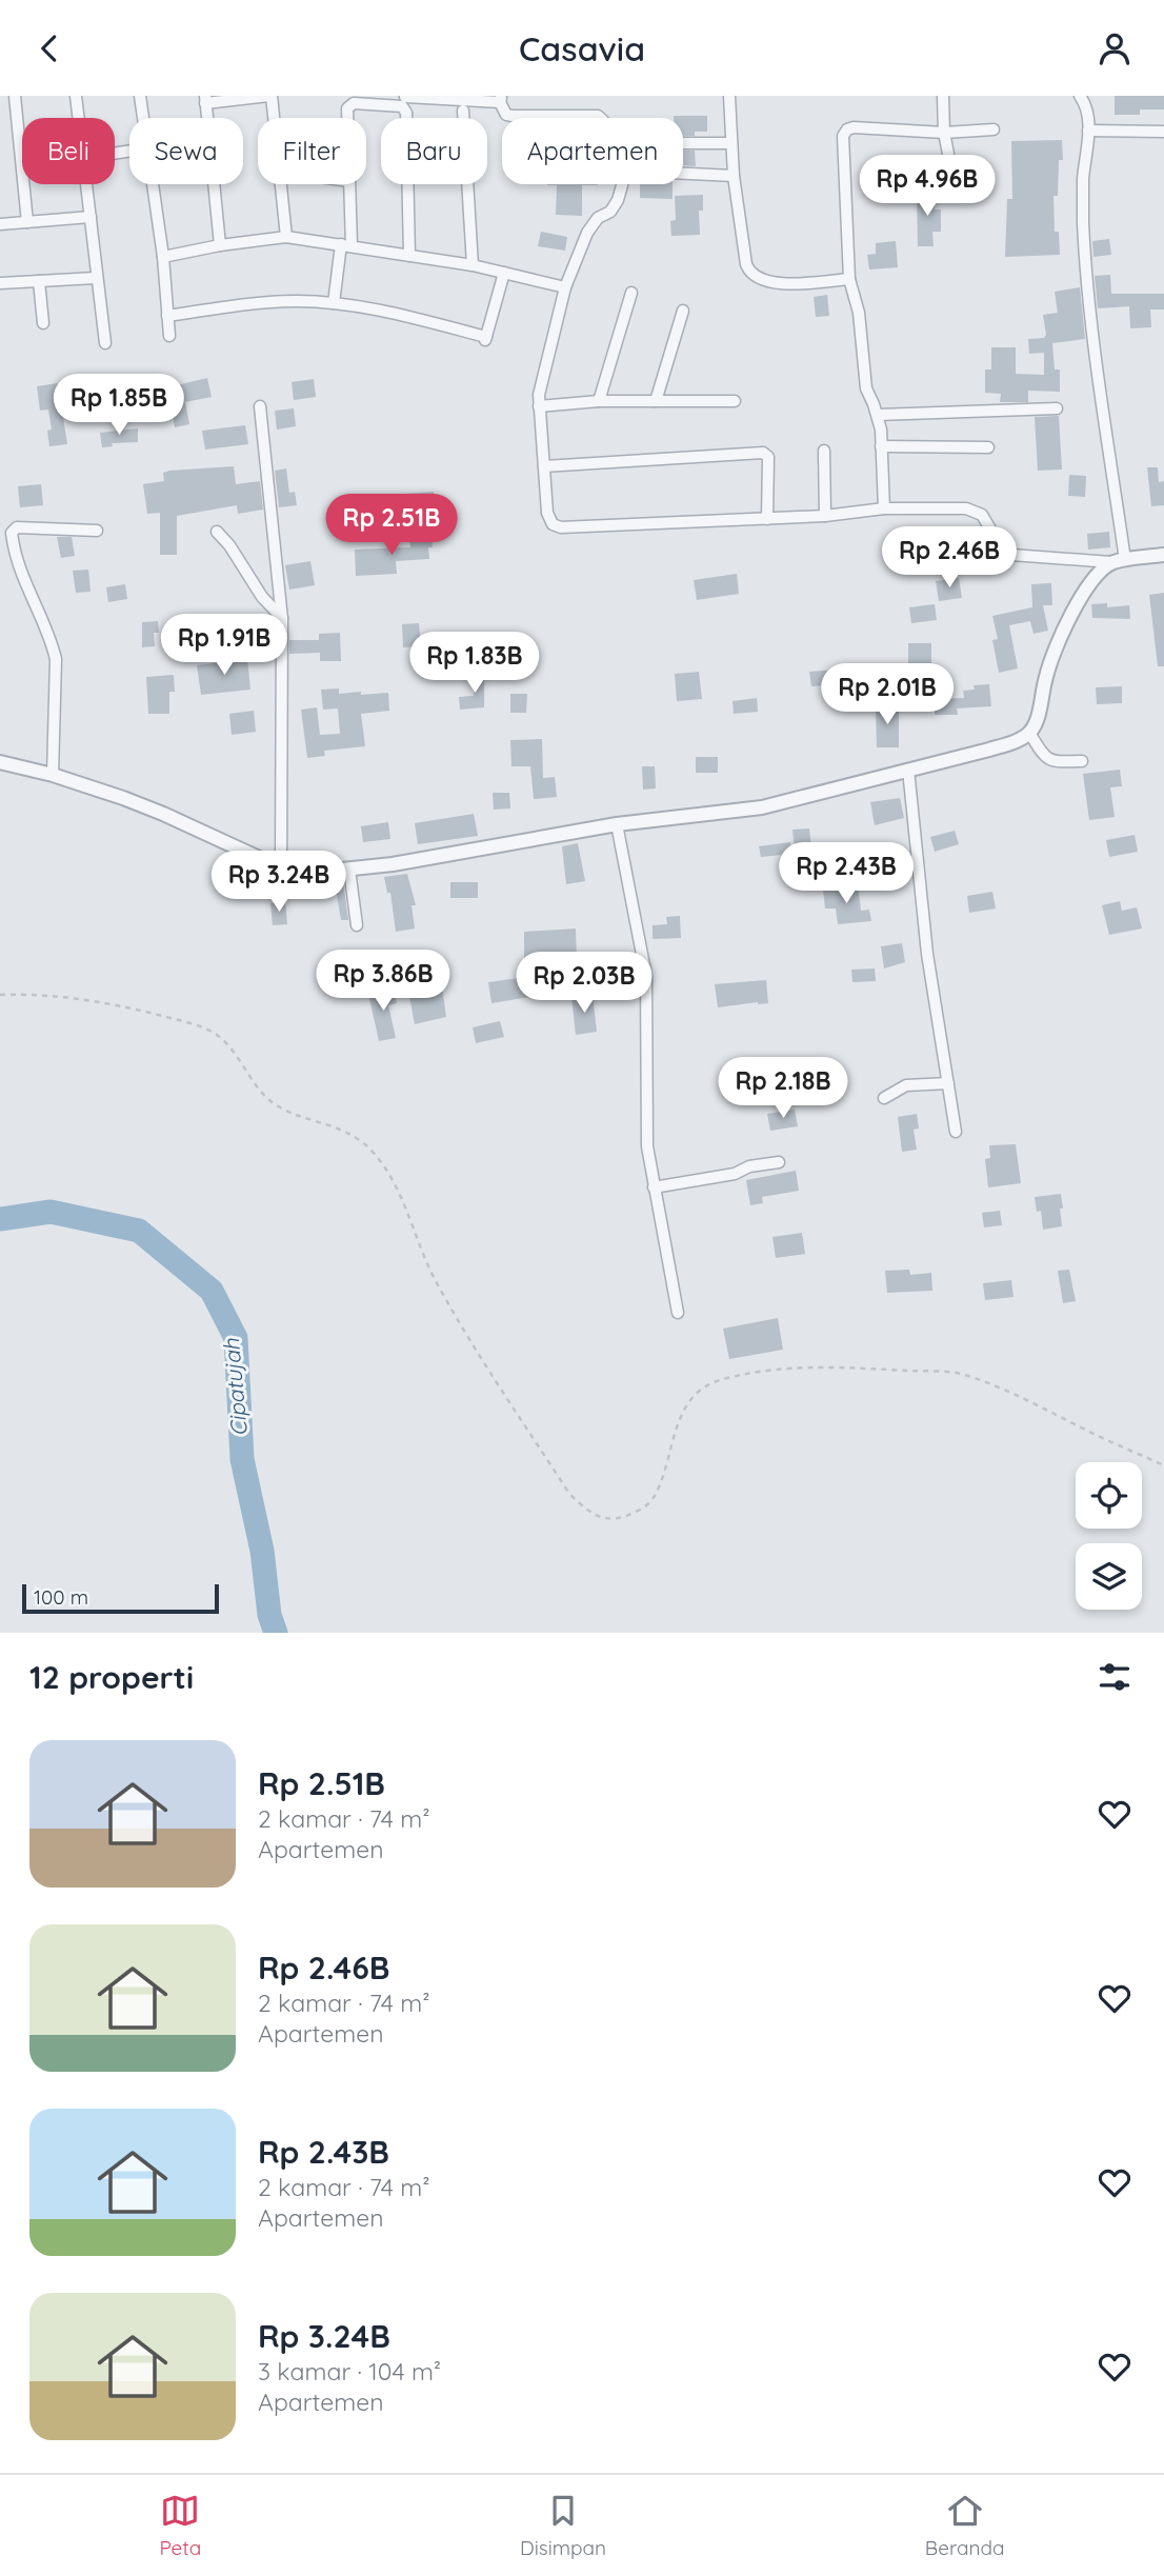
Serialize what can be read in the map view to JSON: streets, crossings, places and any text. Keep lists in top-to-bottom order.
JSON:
{
  "water": ["Cipatujah"],
  "scale_bar": "100 m",
  "page": {
    "header": "Casavia",
    "chip": [
      "Beli",
      "Sewa",
      "Filter",
      "Baru",
      "Apartemen"
    ],
    "price": [
      "Rp 4.96B",
      "Rp 1.85B",
      "Rp 2.51B",
      "Rp 2.46B",
      "Rp 1.91B",
      "Rp 1.83B",
      "Rp 2.01B",
      "Rp 2.43B",
      "Rp 3.24B",
      "Rp 3.86B",
      "Rp 2.03B",
      "Rp 2.18B"
    ],
    "scale": "100 m",
    "heading": "12 properti",
    "list": [
      {
        "name": "Rp 2.51B",
        "note": "2 kamar · 74 m² · Apartemen"
      },
      {
        "name": "Rp 2.46B",
        "note": "2 kamar · 74 m² · Apartemen"
      },
      {
        "name": "Rp 2.43B",
        "note": "2 kamar · 74 m² · Apartemen"
      },
      {
        "name": "Rp 3.24B",
        "note": "3 kamar · 104 m² · Apartemen"
      }
    ],
    "tabs": ["Peta", "Disimpan", "Beranda"]
  }
}
